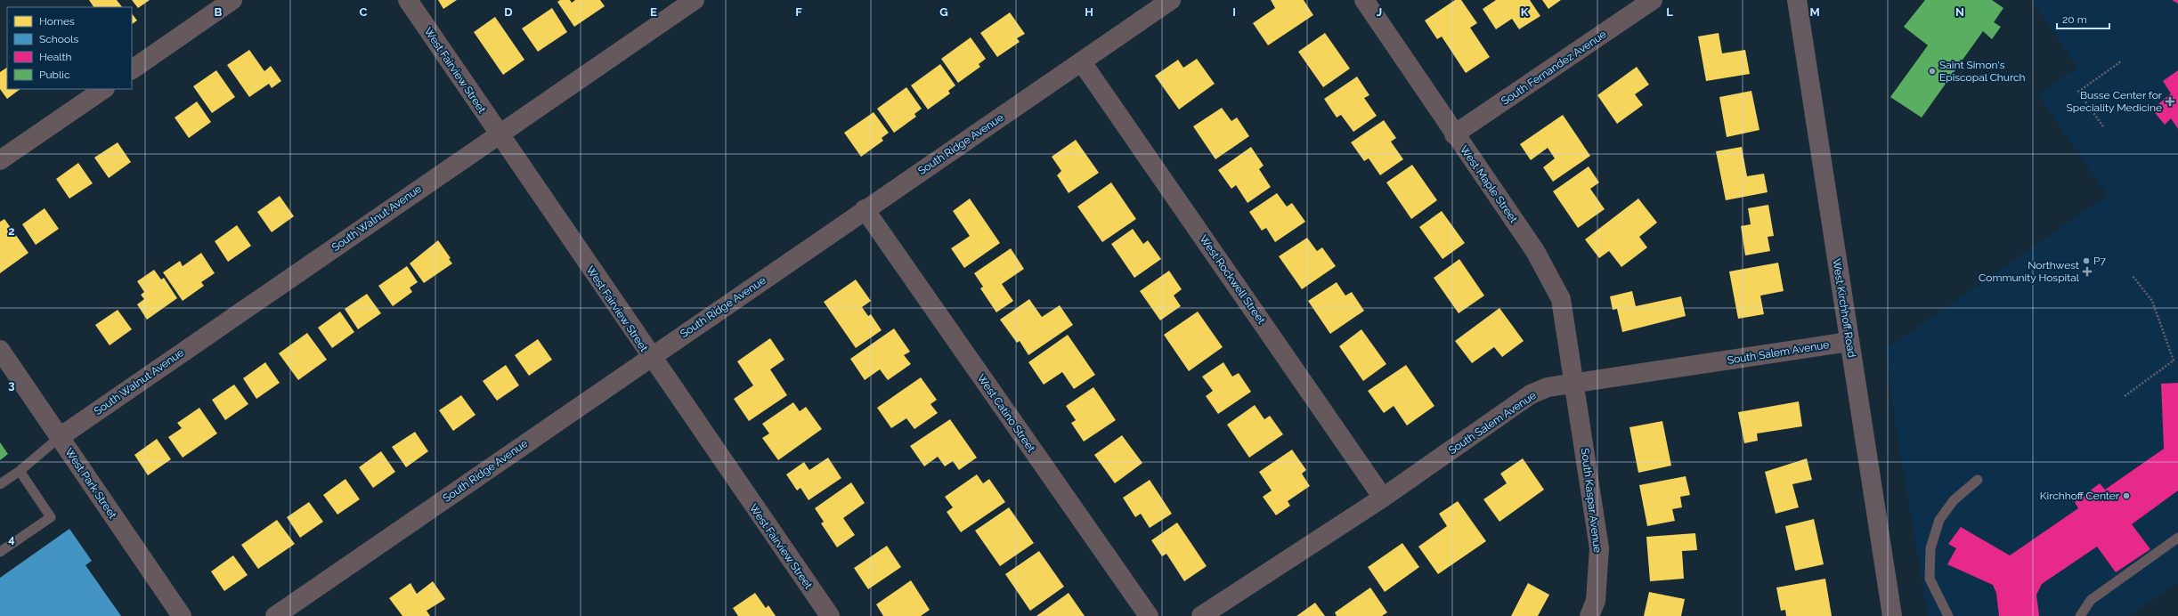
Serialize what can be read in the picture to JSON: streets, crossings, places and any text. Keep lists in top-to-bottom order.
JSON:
{
  "streets": {
    "main road": ["West Kirchhoff Road"],
    "street": [
      "South Fernandez Avenue",
      "West Fairview Street",
      "South Ridge Avenue",
      "West Maple Street",
      "South Walnut Avenue",
      "West Rockwell Street",
      "South Salem Avenue",
      "West Catino Street",
      "West Park Street",
      "South Kaspar Avenue"
    ]
  },
  "crossings": [
    ["South Fernandez Avenue", "West Maple Street"],
    ["West Fairview Street", "South Ridge Avenue"],
    ["West Fairview Street", "South Walnut Avenue"],
    ["South Ridge Avenue", "West Rockwell Street"],
    ["South Ridge Avenue", "West Catino Street"],
    ["West Maple Street", "South Salem Avenue"],
    ["West Maple Street", "South Kaspar Avenue"],
    ["South Walnut Avenue", "West Park Street"],
    ["West Rockwell Street", "South Salem Avenue"],
    ["West Kirchhoff Road", "South Salem Avenue"],
    ["South Salem Avenue", "South Kaspar Avenue"]
  ],
  "places": {
    "other": ["Saint Simon's Episcopal Church", "P7", "Kirchhoff Center"],
    "health": ["Busse Center for Speciality Medicine", "Northwest Community Hospital"]
  },
  "legend": [
    "Homes",
    "Schools",
    "Health",
    "Public"
  ],
  "scale_bar": "20 m",
  "grid": {
    "columns": [
      "B",
      "C",
      "D",
      "E",
      "F",
      "G",
      "H",
      "I",
      "J",
      "K",
      "L",
      "M",
      "N"
    ],
    "rows": ["2", "3", "4"]
  }
}
